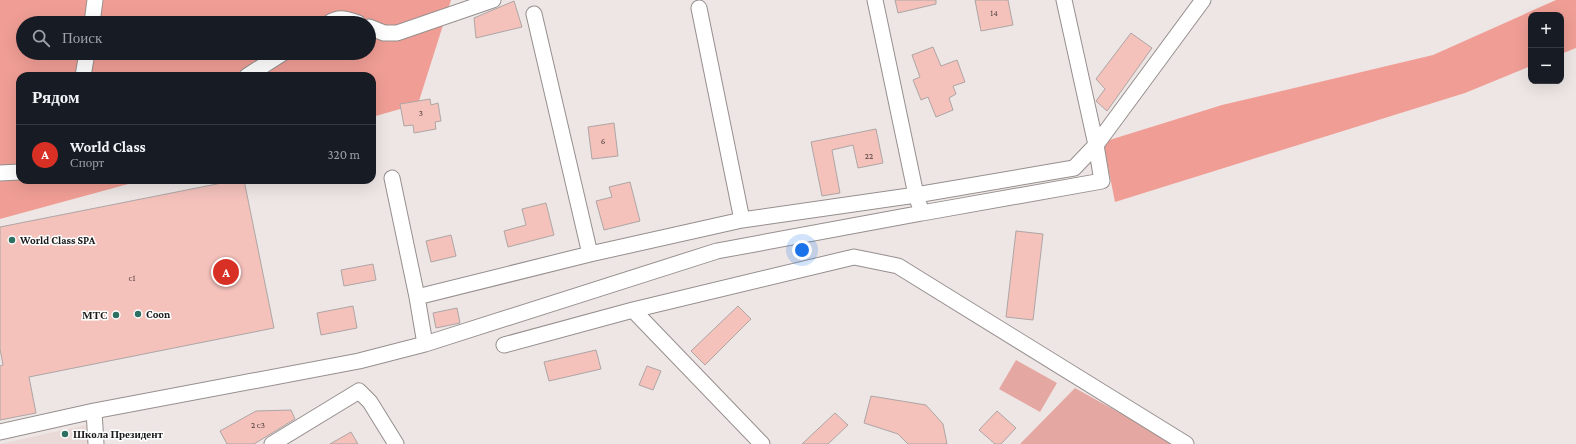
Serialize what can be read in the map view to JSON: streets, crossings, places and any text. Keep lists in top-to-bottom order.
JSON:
{
  "places": [
    "World Class SPA",
    "Coon",
    "МТС",
    "Школа Президент"
  ],
  "house_numbers": [
    "14",
    "3",
    "6",
    "22",
    "с1",
    "2 с3"
  ],
  "page": {
    "map_buttons": ["+", "−"],
    "search": "Поиск",
    "heading": "Рядом",
    "list": [
      {
        "mark": "A",
        "name": "World Class",
        "note": "Спорт",
        "value": "320 m"
      }
    ],
    "pins": "A"
  }
}
